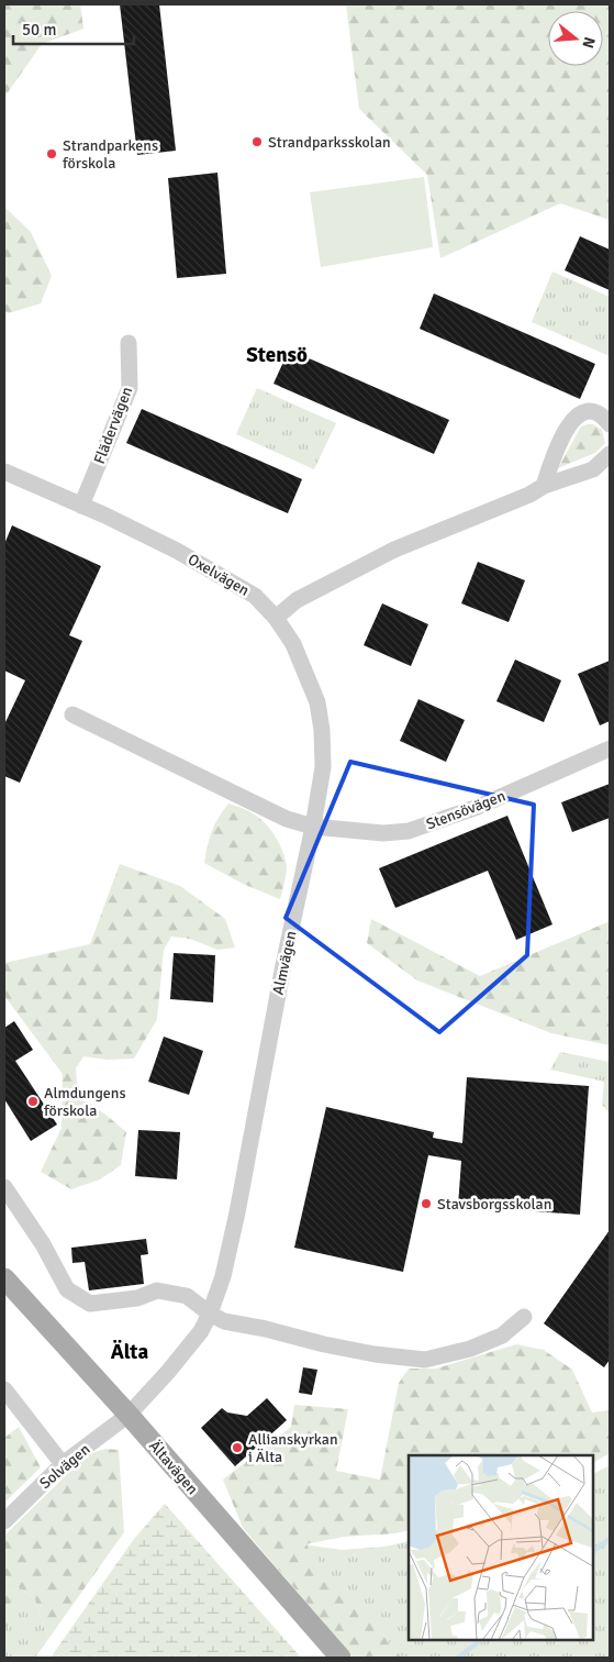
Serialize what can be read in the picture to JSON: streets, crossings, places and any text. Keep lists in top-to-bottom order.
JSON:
{
  "streets": {
    "main road": ["Ältavägen"],
    "street": [
      "Flädervägen",
      "Oxelvägen",
      "Stensövägen",
      "Almvägen",
      "Solvägen"
    ]
  },
  "crossings": [
    ["Flädervägen", "Oxelvägen"],
    ["Oxelvägen", "Almvägen"],
    ["Stensövägen", "Almvägen"],
    ["Almvägen", "Solvägen"],
    ["Almvägen", "Ältavägen"],
    ["Solvägen", "Ältavägen"]
  ],
  "districts": ["Stensö", "Älta"],
  "places": [
    "Strandparksskolan",
    "Strandparkens förskola",
    "Almdungens förskola",
    "Stavsborgsskolan",
    "Allianskyrkan i Älta"
  ],
  "scale_bar": "50 m",
  "north": "right"
}
